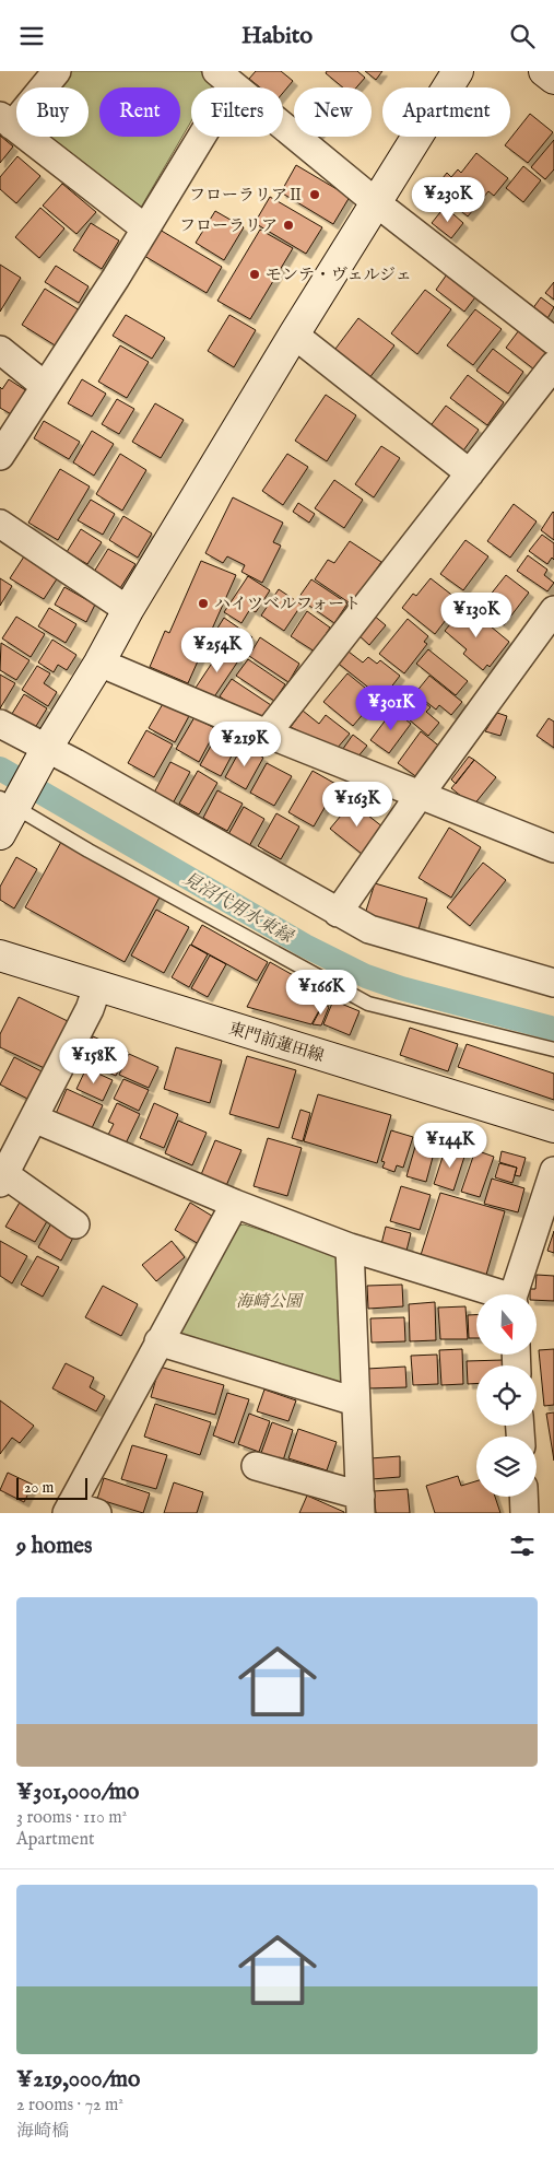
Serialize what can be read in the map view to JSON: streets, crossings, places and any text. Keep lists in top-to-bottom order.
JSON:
{
  "streets": {
    "street": ["東門前蓮田線"]
  },
  "water": ["見沼代用水東縁"],
  "parks": ["海崎公園"],
  "places": [
    "フローラリアⅡ",
    "フローラリア",
    "モンテ・ヴェルジェ",
    "ハイツベルフォート"
  ],
  "scale_bar": "20 m",
  "north": "bottom",
  "page": {
    "header": "Habito",
    "chip": [
      "Buy",
      "Rent",
      "Filters",
      "New",
      "Apartment"
    ],
    "price": [
      "¥230K",
      "¥130K",
      "¥254K",
      "¥301K",
      "¥219K",
      "¥163K",
      "¥166K",
      "¥158K",
      "¥144K"
    ],
    "scale": "20 m",
    "heading": "9 homes",
    "list": [
      {
        "name": "¥301,000/mo",
        "note": "3 rooms · 110 m² · Apartment"
      },
      {
        "name": "¥219,000/mo",
        "note": "2 rooms · 72 m² · 海崎橋"
      }
    ]
  }
}
